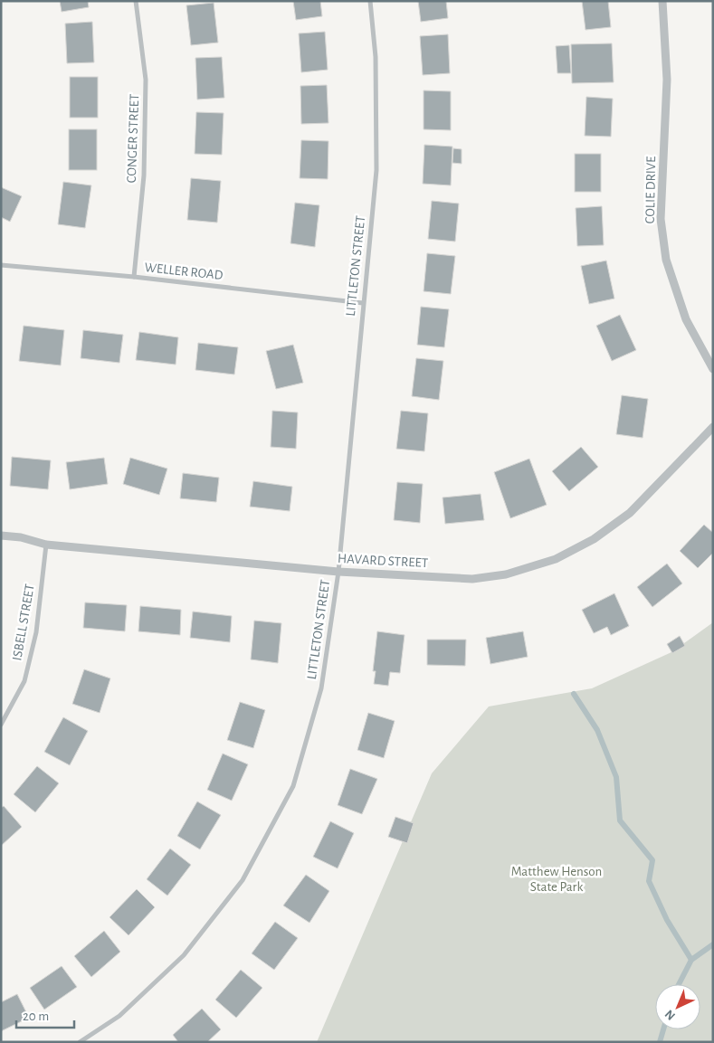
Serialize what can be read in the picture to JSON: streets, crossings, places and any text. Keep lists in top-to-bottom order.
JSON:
{
  "streets": {
    "street": [
      "CONGER STREET",
      "COLIE DRIVE",
      "LITTLETON STREET",
      "WELLER ROAD",
      "HAVARD STREET",
      "ISBELL STREET"
    ]
  },
  "crossings": [
    ["CONGER STREET", "WELLER ROAD"],
    ["LITTLETON STREET", "WELLER ROAD"],
    ["LITTLETON STREET", "HAVARD STREET"],
    ["HAVARD STREET", "ISBELL STREET"]
  ],
  "parks": ["Matthew Henson State Park"],
  "scale_bar": "20 m",
  "north": "bottom left"
}
